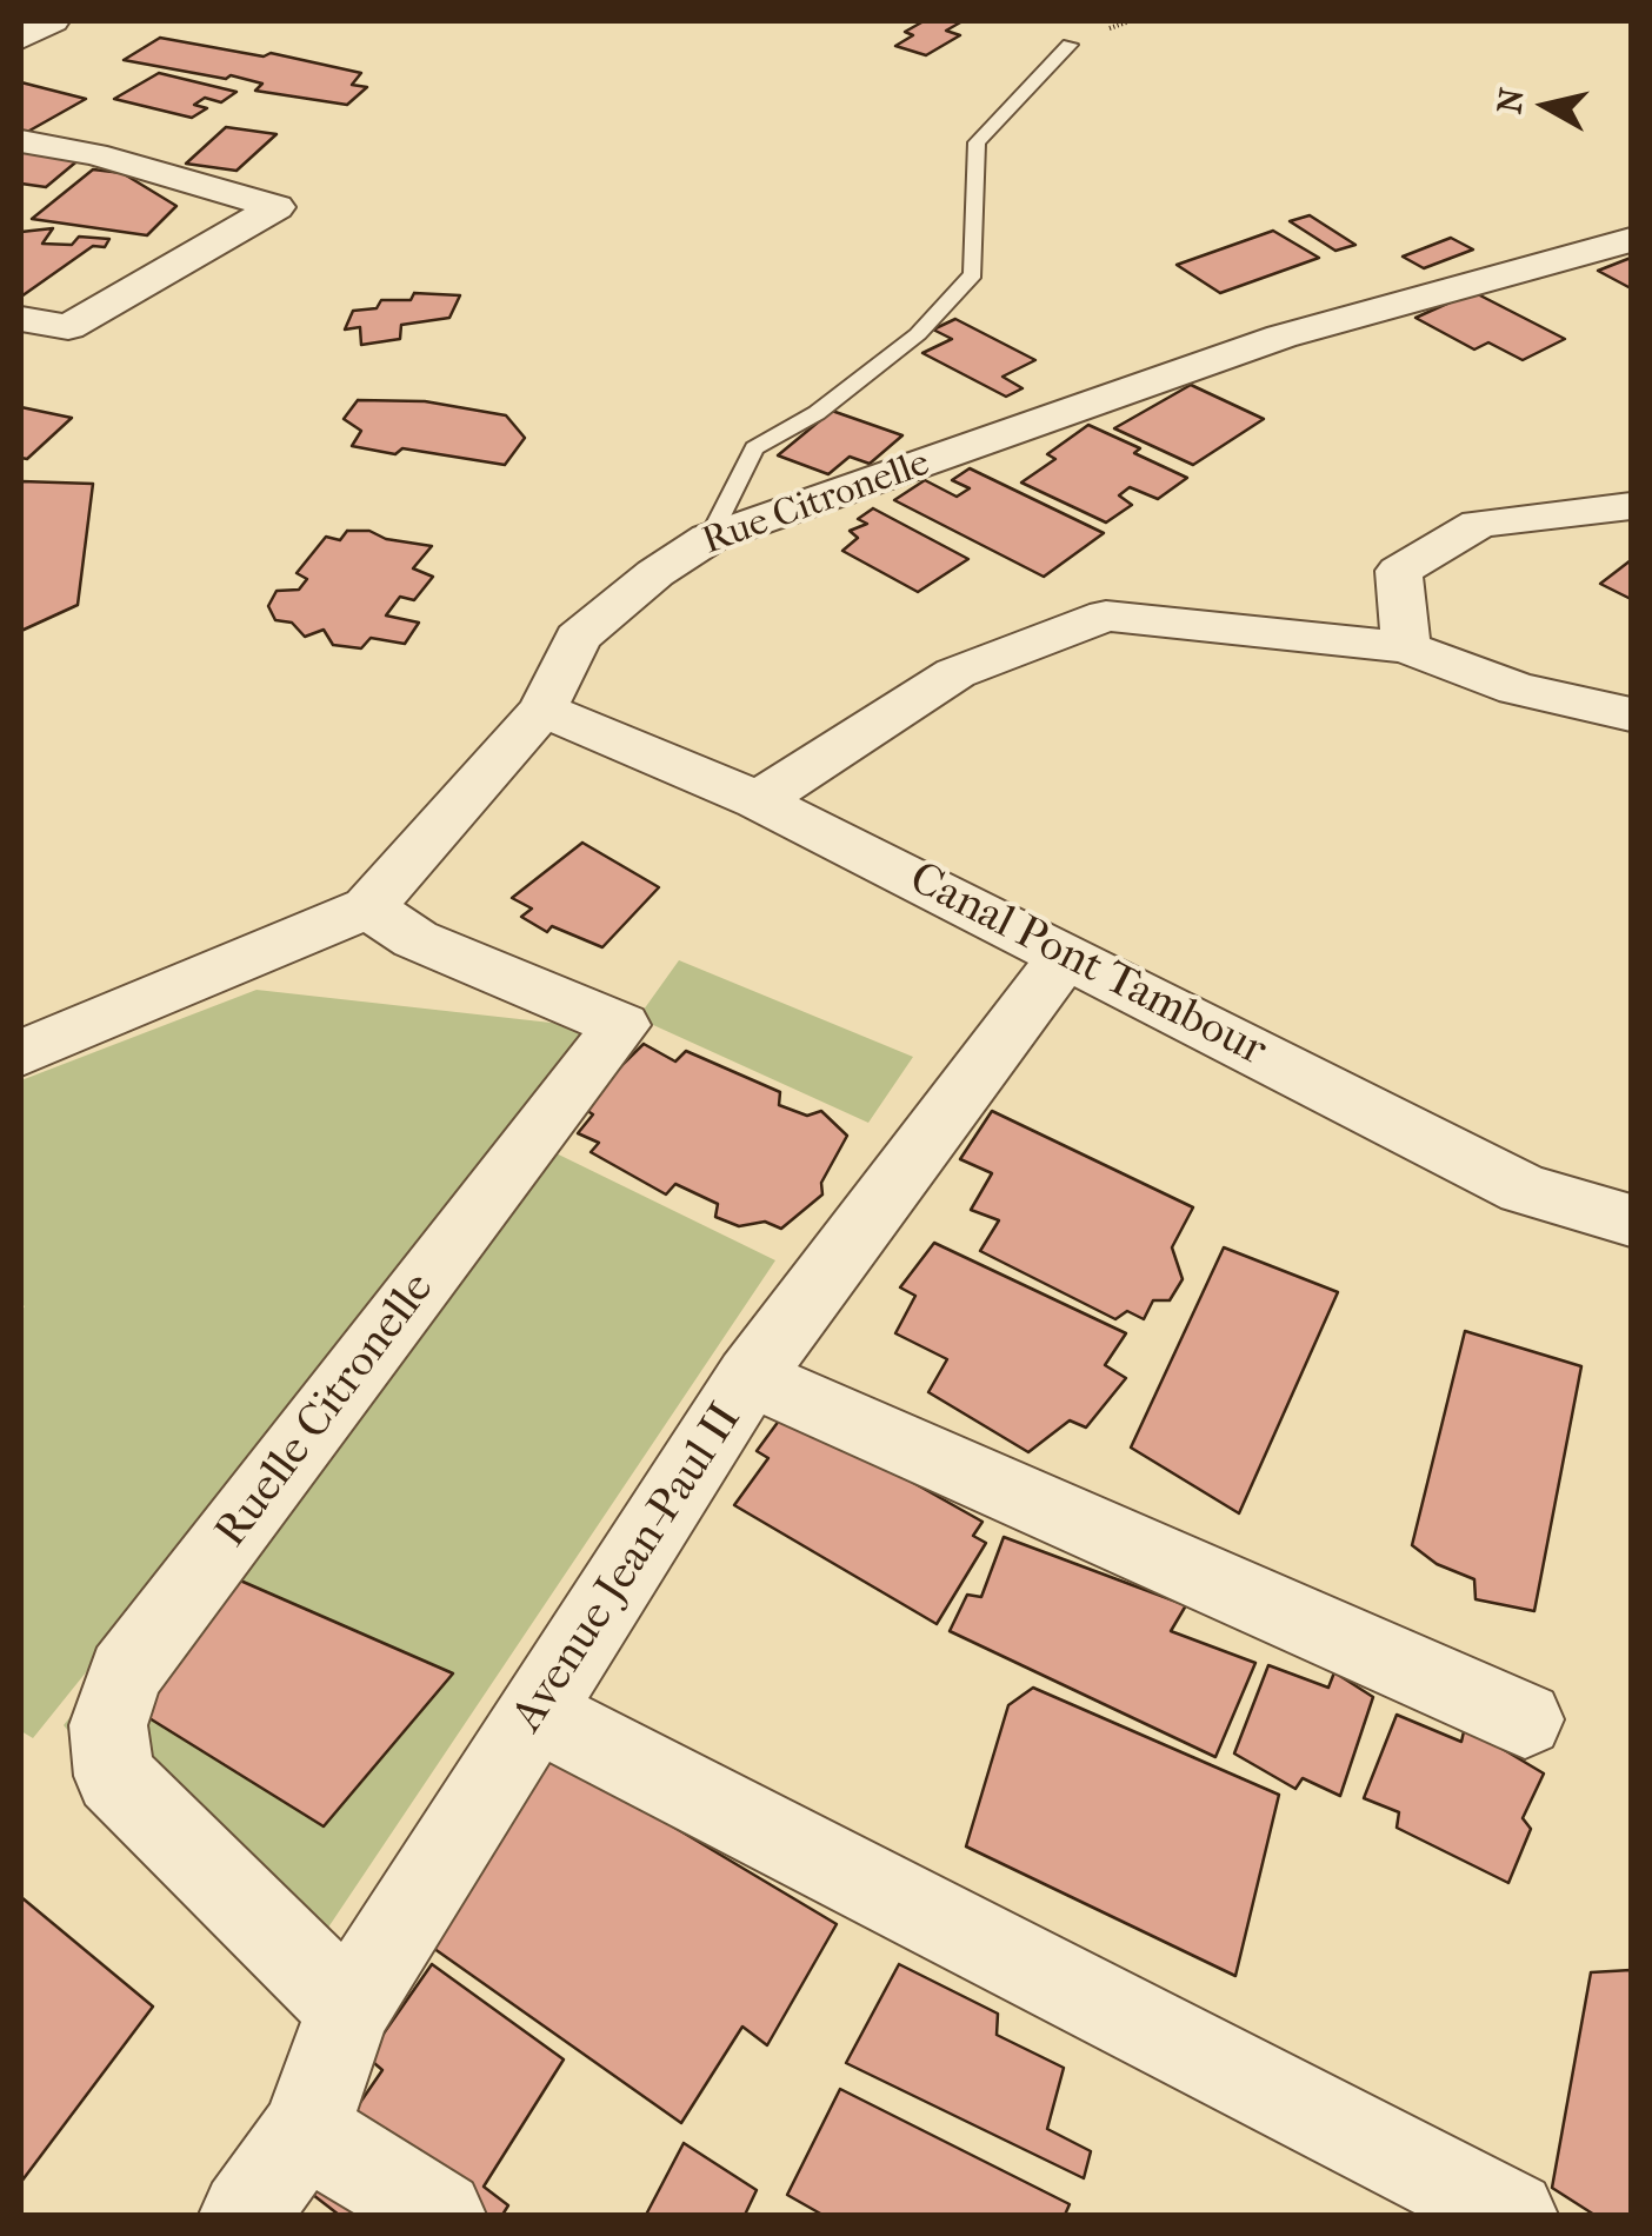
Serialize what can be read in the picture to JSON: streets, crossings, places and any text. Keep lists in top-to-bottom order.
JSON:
{
  "streets": {
    "street": [
      "Rue Citronelle",
      "Canal Pont Tambour",
      "Ruelle Citronelle",
      "Avenue Jean-Paul II"
    ]
  },
  "crossings": [
    ["Rue Citronelle", "Canal Pont Tambour"],
    ["Rue Citronelle", "Ruelle Citronelle"],
    ["Canal Pont Tambour", "Avenue Jean-Paul II"],
    ["Ruelle Citronelle", "Avenue Jean-Paul II"]
  ],
  "north": "left"
}
